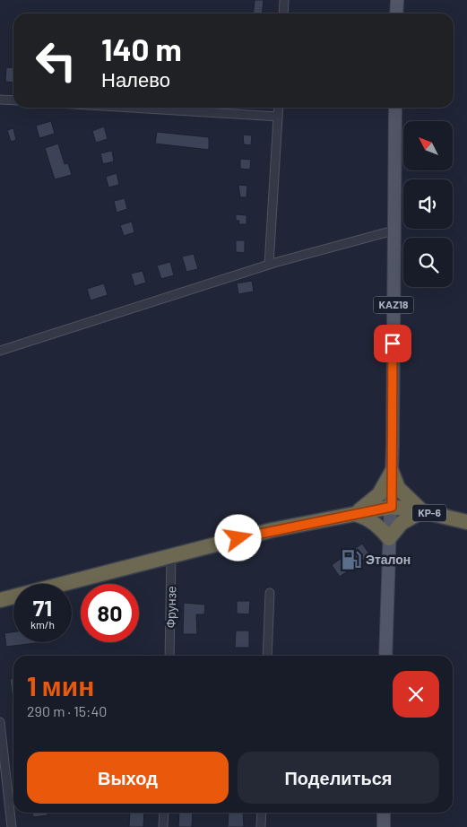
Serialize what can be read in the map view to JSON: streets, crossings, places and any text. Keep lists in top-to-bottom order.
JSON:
{
  "streets": {
    "highway": ["KP-6"],
    "main road": ["KAZ18"],
    "street": ["Фрунзе"]
  },
  "crossings": [
    ["KAZ18", "KP-6"],
    ["KP-6", "Фрунзе"]
  ],
  "places": {
    "fuel station": ["Эталон"]
  },
  "north": "top left",
  "page": {
    "turn": ["140 m", "Налево"],
    "speed": "71 km/h",
    "limit": "80",
    "heading": ["1 мин", "290 m · 15:40"],
    "buttons": ["Выход", "Поделиться"]
  }
}
